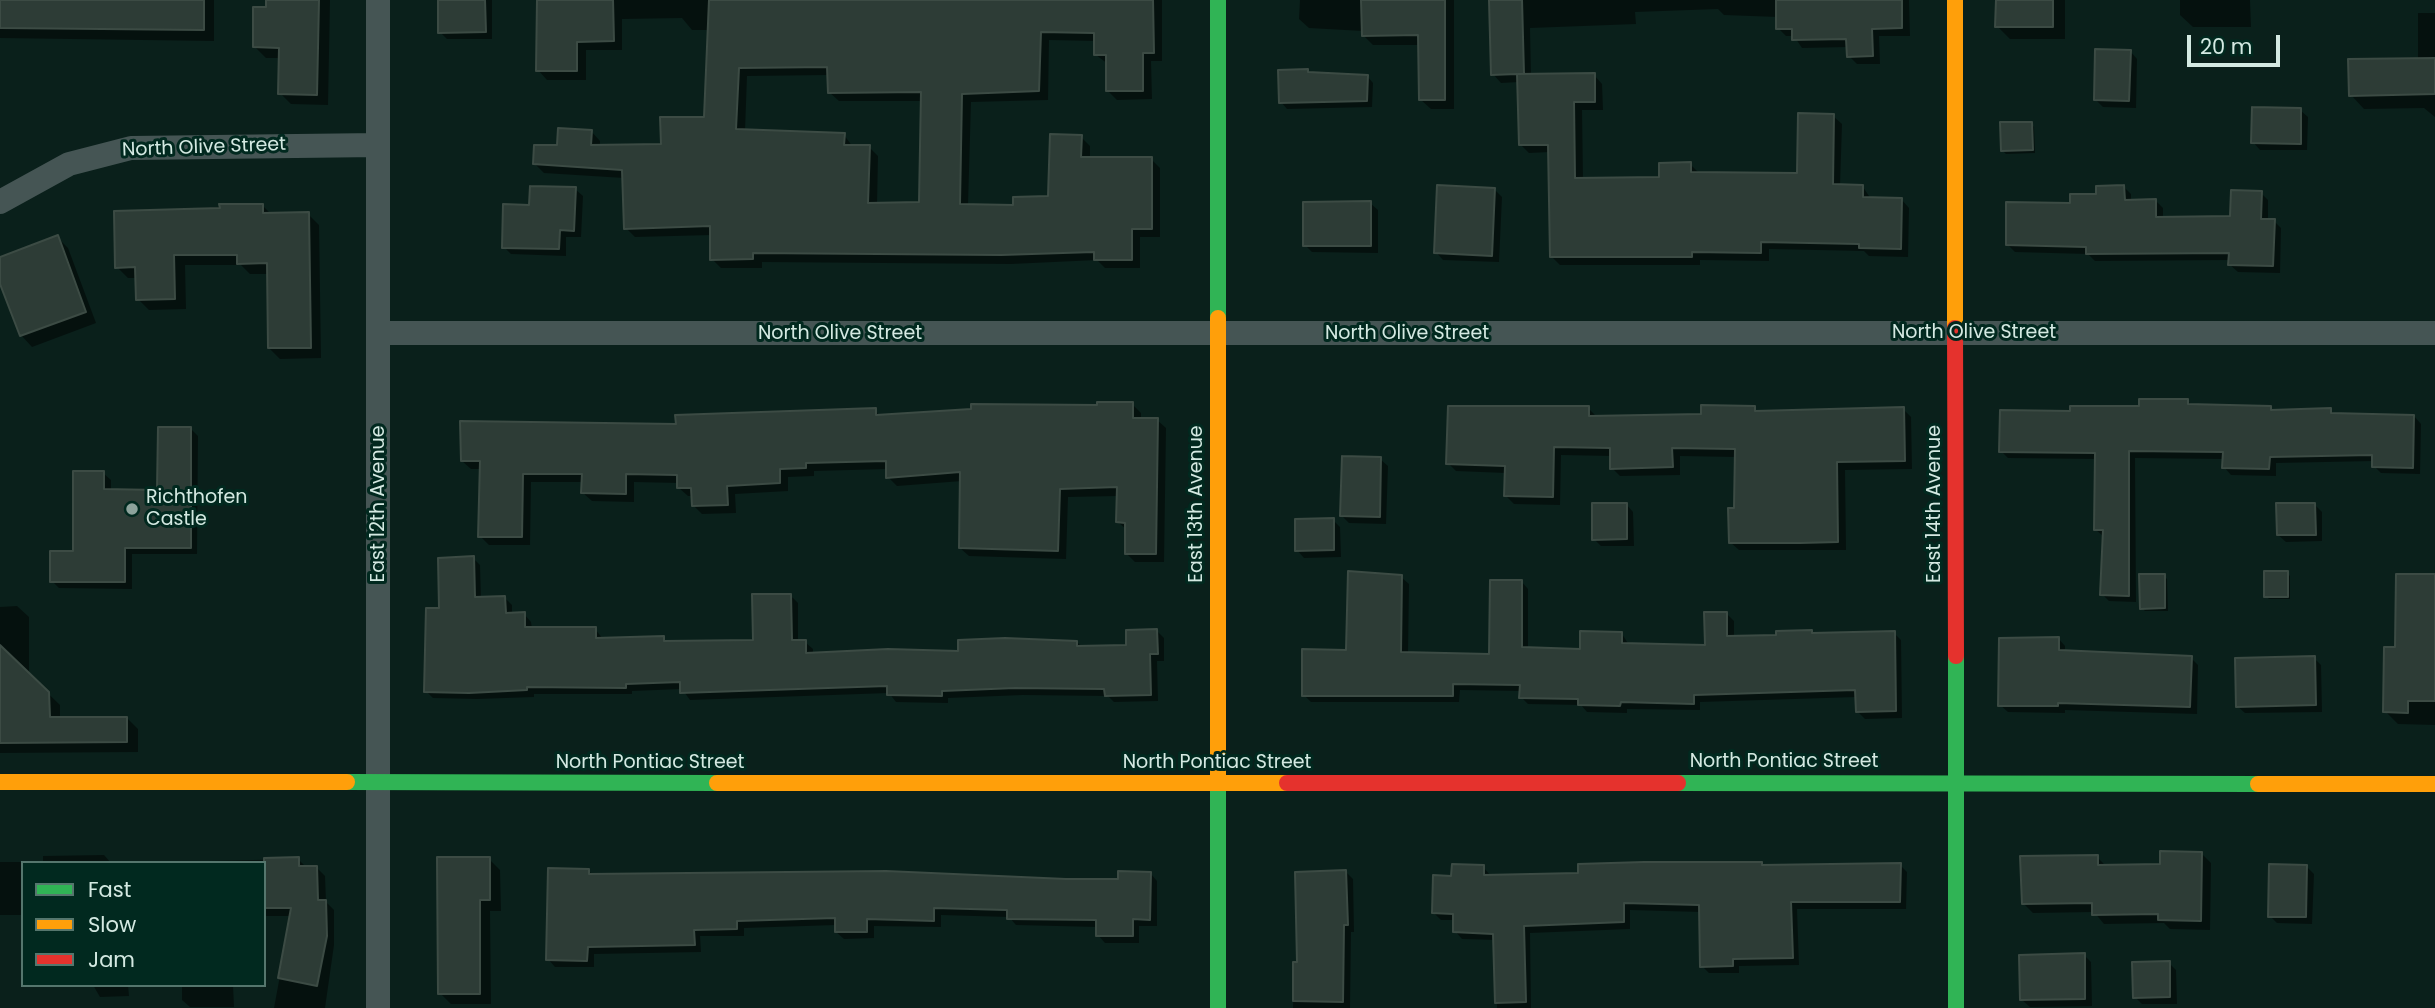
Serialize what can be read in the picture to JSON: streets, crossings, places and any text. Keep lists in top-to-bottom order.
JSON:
{
  "streets": {
    "street": [
      "North Olive Street",
      "East 12th Avenue",
      "East 13th Avenue",
      "East 14th Avenue",
      "North Pontiac Street"
    ]
  },
  "crossings": [
    ["North Olive Street", "East 12th Avenue"],
    ["North Olive Street", "East 13th Avenue"],
    ["North Olive Street", "East 14th Avenue"],
    ["East 12th Avenue", "North Pontiac Street"],
    ["East 13th Avenue", "North Pontiac Street"],
    ["East 14th Avenue", "North Pontiac Street"]
  ],
  "places": ["Richthofen Castle"],
  "legend": ["Fast", "Slow", "Jam"],
  "scale_bar": "20 m"
}
